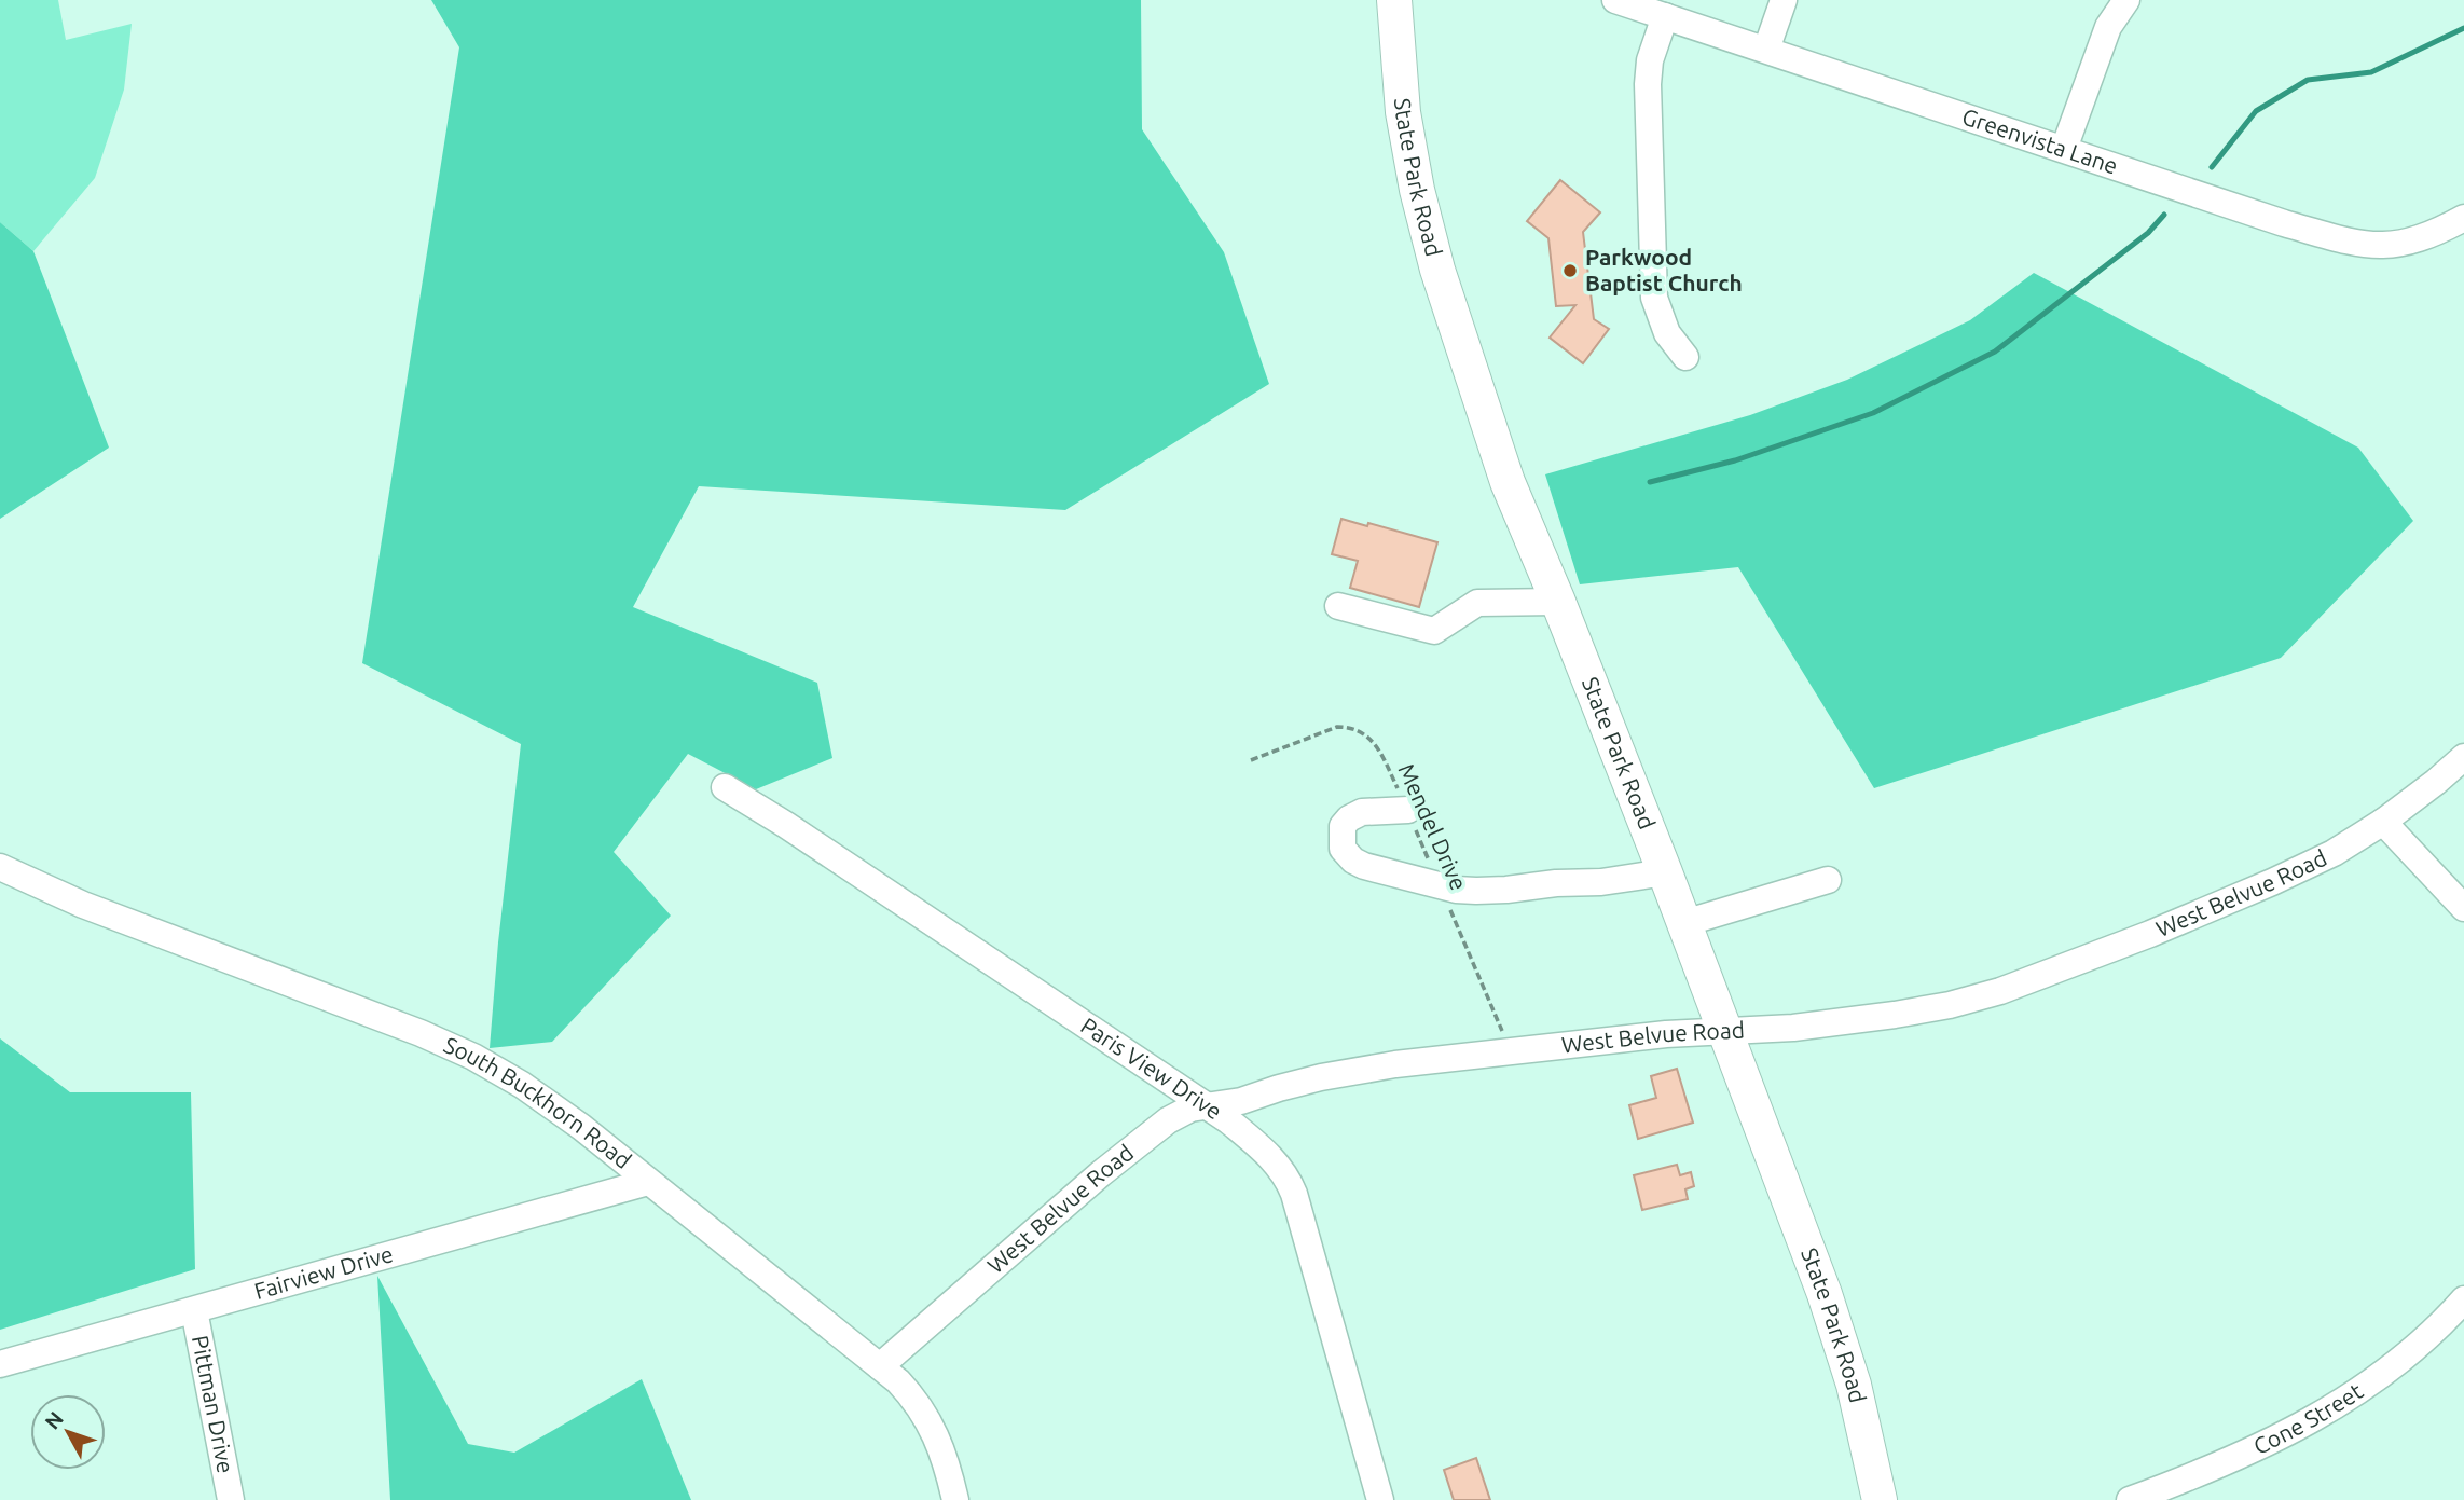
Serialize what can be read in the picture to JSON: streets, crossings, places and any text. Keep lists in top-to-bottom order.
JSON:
{
  "streets": {
    "main road": ["State Park Road"],
    "street": [
      "Greenvista Lane",
      "West Belvue Road",
      "Paris View Drive",
      "South Buckhorn Road",
      "Fairview Drive",
      "Pittman Drive",
      "Cone Street"
    ],
    "path": ["Mendel Drive"]
  },
  "crossings": [
    ["State Park Road", "West Belvue Road"],
    ["Mendel Drive", "West Belvue Road"],
    ["West Belvue Road", "Paris View Drive"],
    ["West Belvue Road", "South Buckhorn Road"],
    ["South Buckhorn Road", "Fairview Drive"],
    ["Fairview Drive", "Pittman Drive"]
  ],
  "places": ["Parkwood Baptist Church"],
  "north": "top left"
}
